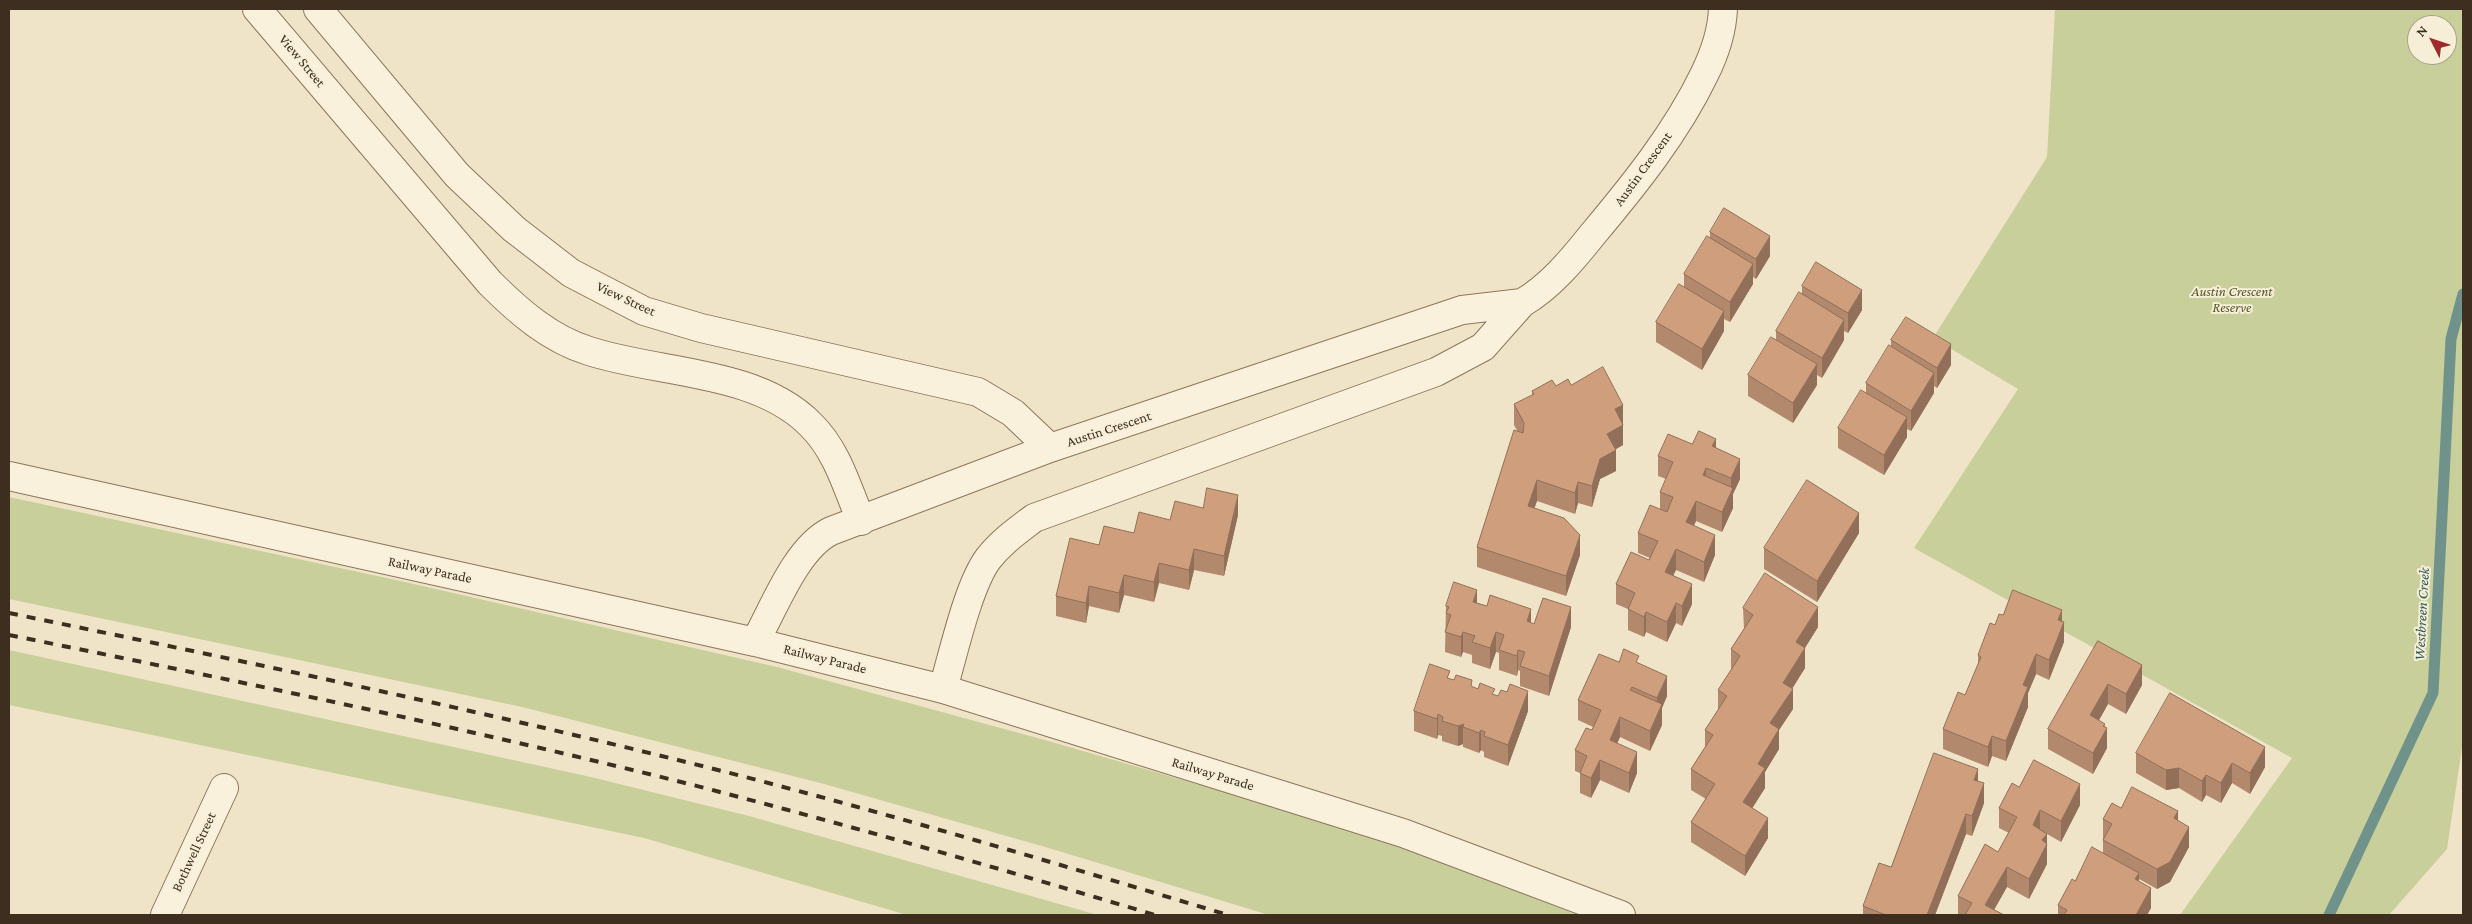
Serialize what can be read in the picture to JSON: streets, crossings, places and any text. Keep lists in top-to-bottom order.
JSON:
{
  "streets": {
    "street": [
      "View Street",
      "Austin Crescent",
      "Railway Parade",
      "Bothwell Street"
    ]
  },
  "crossings": [
    ["View Street", "Austin Crescent"],
    ["Austin Crescent", "Railway Parade"]
  ],
  "water": ["Westbreen Creek"],
  "parks": ["Austin Crescent Reserve"],
  "north": "top left"
}
